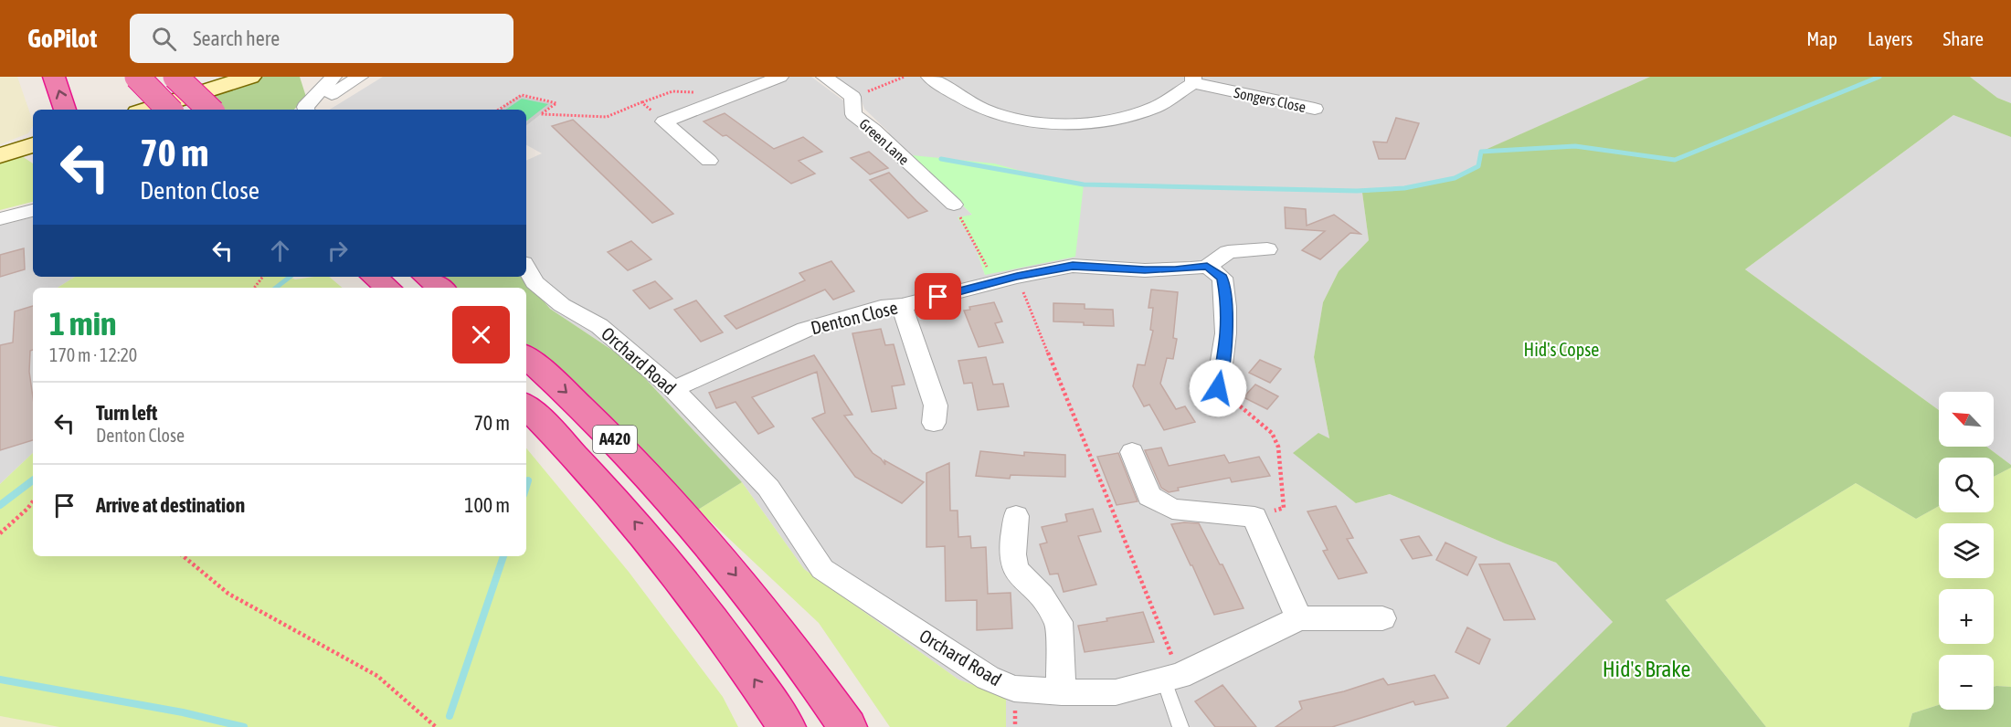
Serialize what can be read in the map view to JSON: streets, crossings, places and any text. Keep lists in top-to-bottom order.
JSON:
{
  "streets": {
    "highway": ["A420"],
    "street": [
      "Songers Close",
      "Green Lane",
      "Denton Close",
      "Orchard Road"
    ]
  },
  "crossings": [
    ["Denton Close", "Orchard Road"]
  ],
  "parks": ["Hid's Copse", "Hid's Brake"],
  "north": "top left",
  "page": {
    "header": "GoPilot",
    "search": "Search here",
    "nav": ["Map", "Layers", "Share"],
    "turn": ["70 m", "Denton Close"],
    "heading": ["1 min", "170 m · 12:20"],
    "list": [
      {
        "name": "Turn left",
        "note": "Denton Close",
        "value": "70 m"
      },
      {
        "name": "Arrive at destination",
        "value": "100 m"
      }
    ],
    "map_buttons": ["+", "−"]
  }
}
